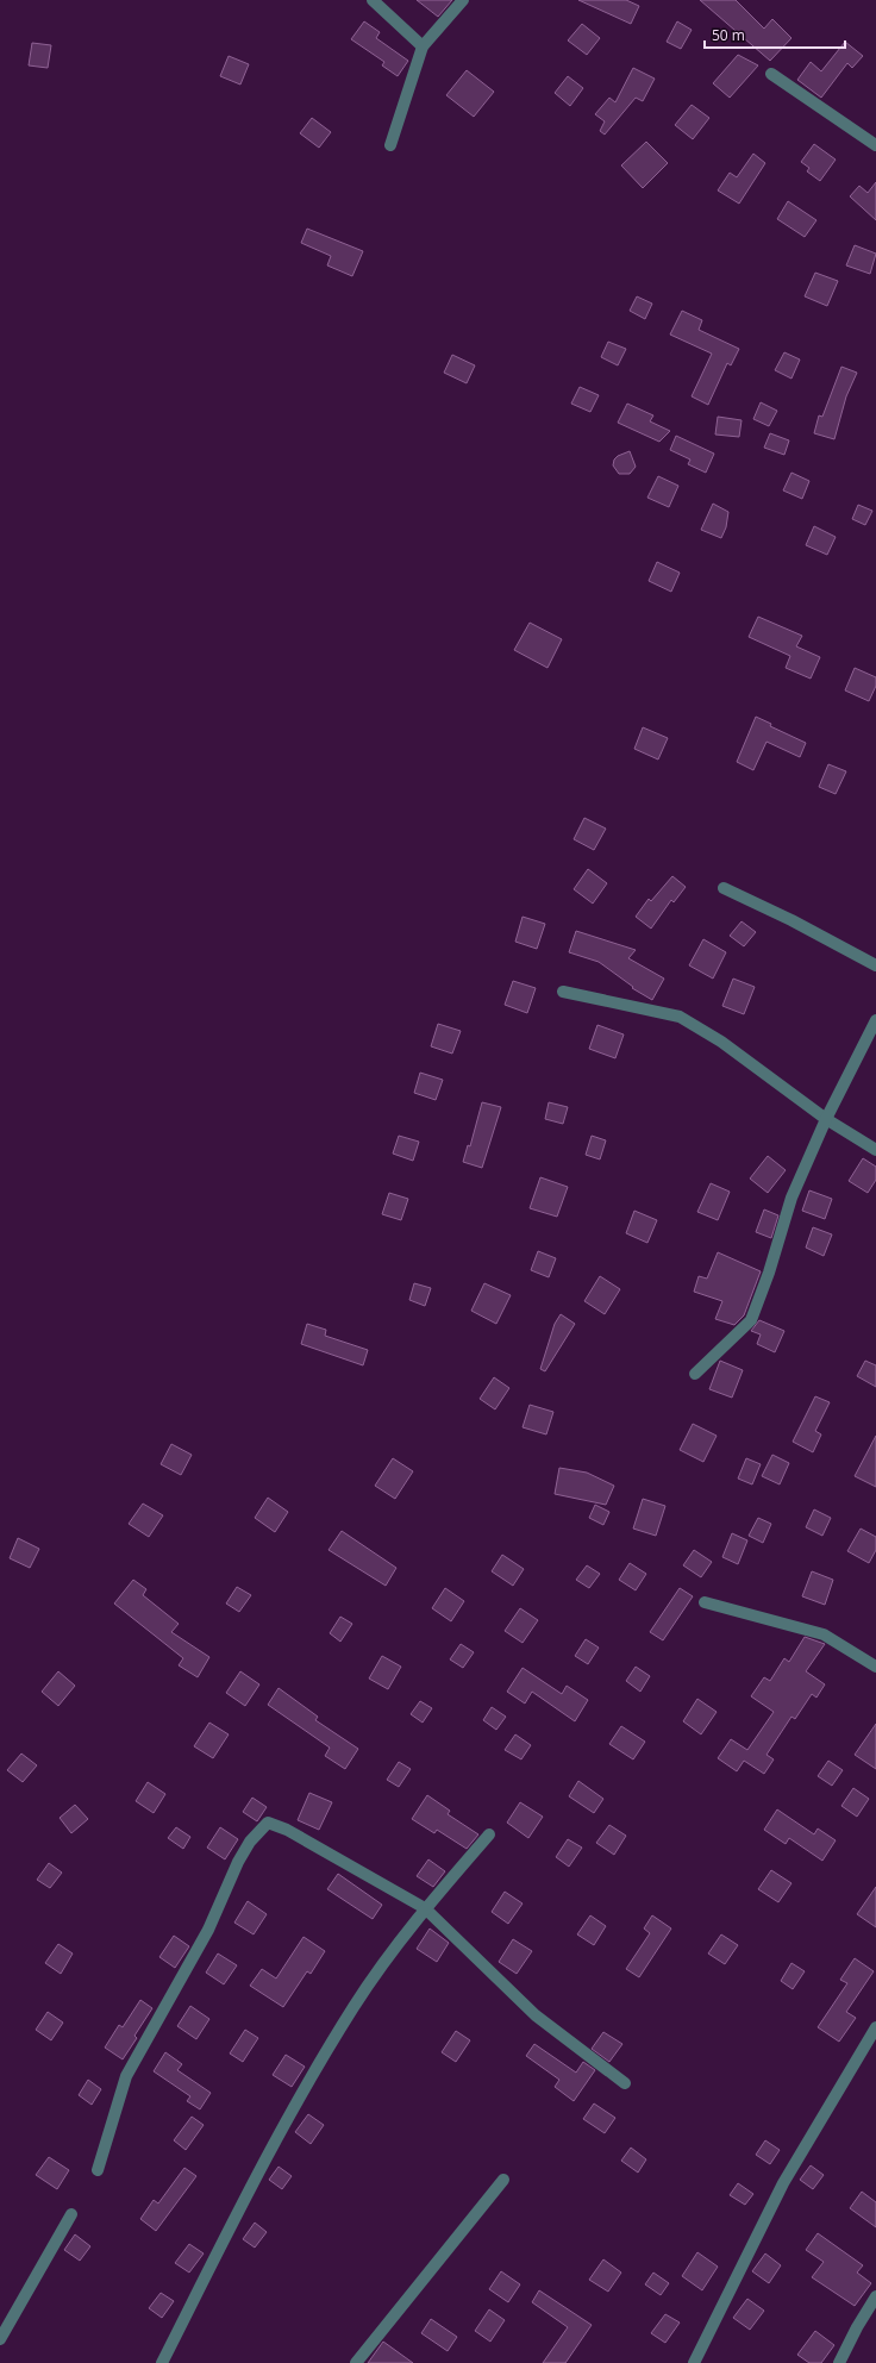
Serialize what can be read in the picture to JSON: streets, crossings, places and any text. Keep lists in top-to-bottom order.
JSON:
{
  "scale_bar": "50 m"
}
